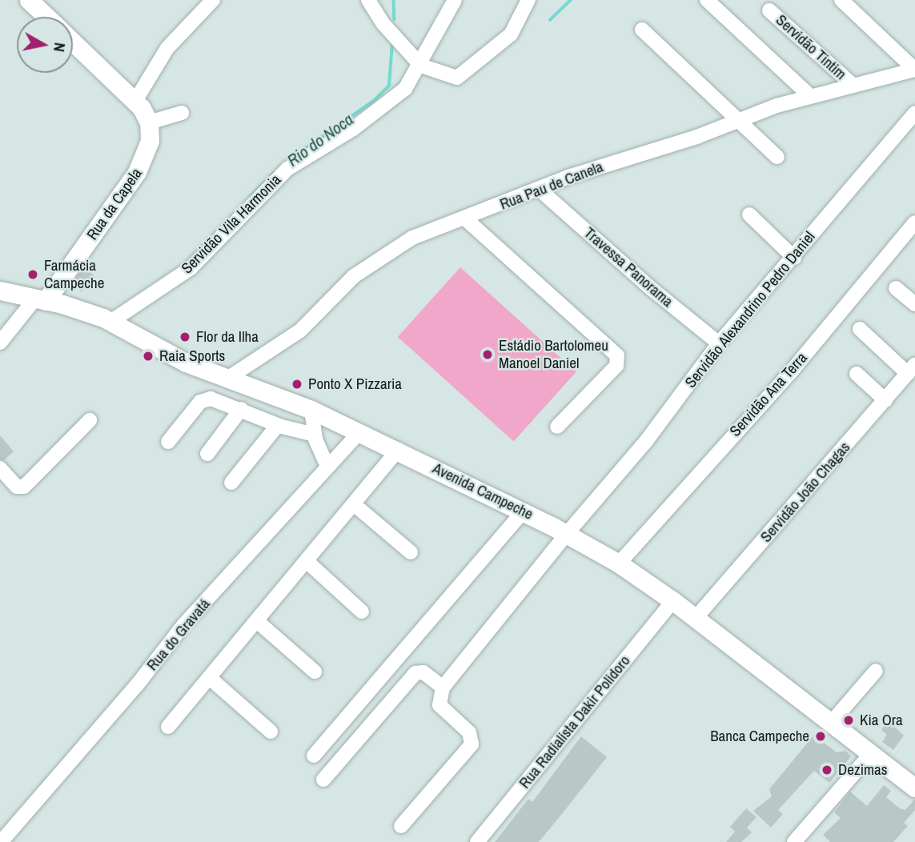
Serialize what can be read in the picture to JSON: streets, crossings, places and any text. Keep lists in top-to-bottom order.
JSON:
{
  "streets": {
    "main road": ["Rua da Capela", "Avenida Campeche"],
    "street": [
      "Servidão Tintim",
      "Rua Pau de Canela",
      "Servidão Vila Harmonia",
      "Travessa Panorama",
      "Servidão Alexandrino Pedro Daniel",
      "Servidão Ana Terra",
      "Servidão João Chagas",
      "Rua do Gravatá",
      "Rua Radialista Dakir Polidoro"
    ]
  },
  "crossings": [
    ["Servidão Tintim", "Rua Pau de Canela"],
    ["Rua Pau de Canela", "Travessa Panorama"],
    ["Rua Pau de Canela", "Avenida Campeche"],
    ["Rua da Capela", "Avenida Campeche"],
    ["Servidão Vila Harmonia", "Avenida Campeche"],
    ["Travessa Panorama", "Servidão Alexandrino Pedro Daniel"],
    ["Servidão Alexandrino Pedro Daniel", "Avenida Campeche"],
    ["Servidão Ana Terra", "Avenida Campeche"],
    ["Avenida Campeche", "Servidão João Chagas"],
    ["Avenida Campeche", "Rua do Gravatá"],
    ["Avenida Campeche", "Rua Radialista Dakir Polidoro"]
  ],
  "water": ["Rio do Noca"],
  "places": [
    "Farmácia Campeche",
    "Flor da Ilha",
    "Estádio Bartolomeu Manoel Daniel",
    "Raia Sports",
    "Ponto X Pizzaria",
    "Kia Ora",
    "Banca Campeche",
    "Dezimas"
  ],
  "north": "right"
}
